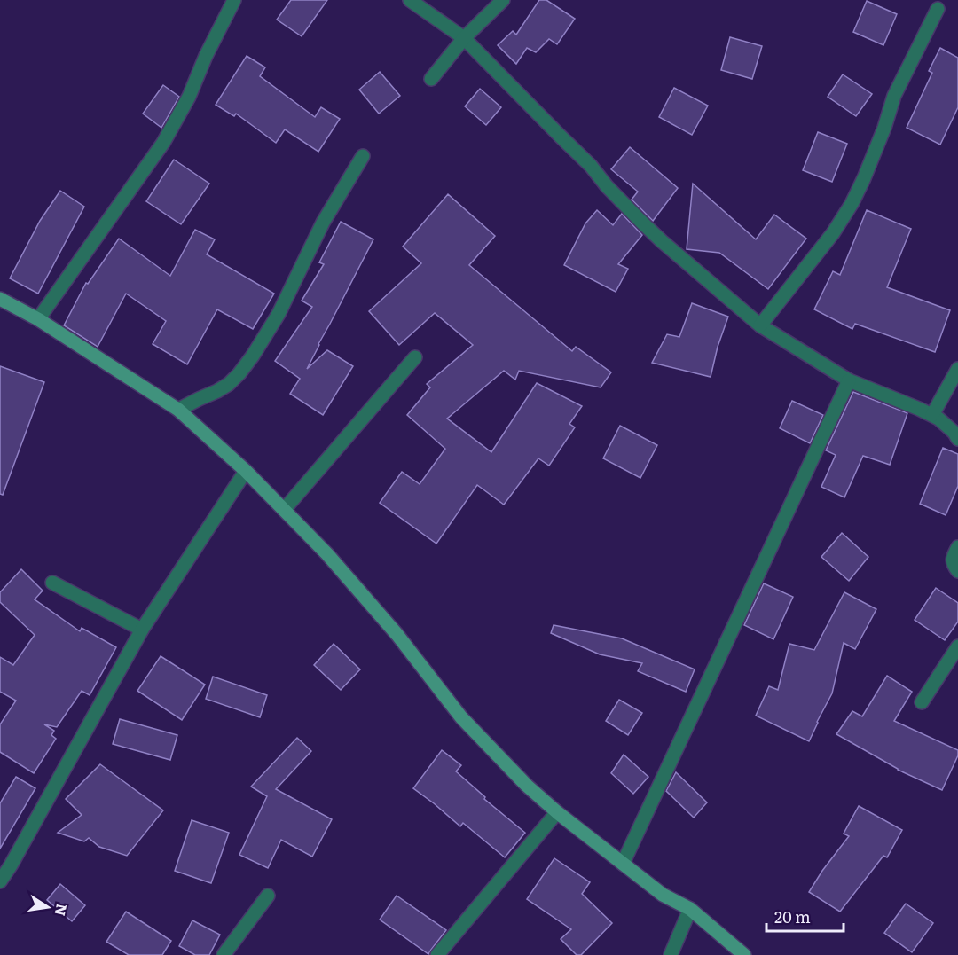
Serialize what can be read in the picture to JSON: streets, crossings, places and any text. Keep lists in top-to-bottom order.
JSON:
{
  "scale_bar": "20 m",
  "north": "right"
}
